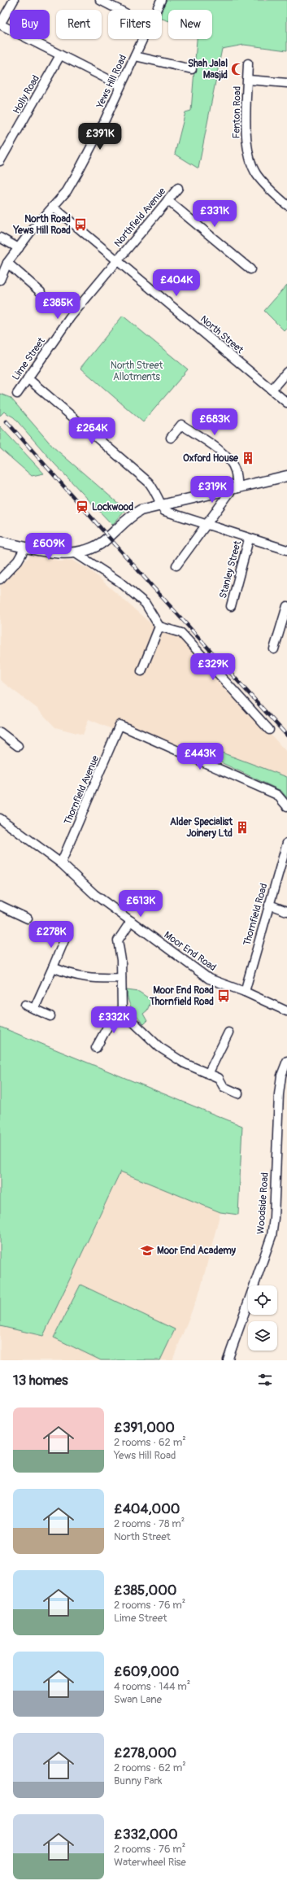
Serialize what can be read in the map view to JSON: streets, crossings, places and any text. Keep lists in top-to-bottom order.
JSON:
{
  "streets": {
    "street": [
      "Yews Hill Road",
      "Holly Road",
      "Fenton Road",
      "Northfield Avenue",
      "North Street",
      "Lime Street",
      "Stanley Street",
      "Thornfield Avenue",
      "Thornfield Road",
      "Moor End Road",
      "Woodside Road"
    ]
  },
  "crossings": [
    ["Yews Hill Road", "North Street"],
    ["Northfield Avenue", "North Street"],
    ["Northfield Avenue", "Lime Street"],
    ["North Street", "Lime Street"],
    ["Thornfield Avenue", "Moor End Road"],
    ["Thornfield Road", "Moor End Road"]
  ],
  "parks": ["North Street Allotments"],
  "places": {
    "mosque": ["Shah Jalal Masjid"],
    "bus stop": ["North Road Yews Hill Road", "Moor End Road Thornfield Road"],
    "building": ["Oxford House", "Alder Specialist Joinery Ltd"],
    "station": ["Lockwood"],
    "school or university": ["Moor End Academy"]
  },
  "page": {
    "chip": [
      "Buy",
      "Rent",
      "Filters",
      "New"
    ],
    "price": [
      "£391K",
      "£331K",
      "£404K",
      "£385K",
      "£683K",
      "£264K",
      "£319K",
      "£609K",
      "£329K",
      "£443K",
      "£613K",
      "£278K",
      "£332K"
    ],
    "heading": "13 homes",
    "list": [
      {
        "name": "£391,000",
        "note": "2 rooms · 62 m² · Yews Hill Road"
      },
      {
        "name": "£404,000",
        "note": "2 rooms · 78 m² · North Street"
      },
      {
        "name": "£385,000",
        "note": "2 rooms · 76 m² · Lime Street"
      },
      {
        "name": "£609,000",
        "note": "4 rooms · 144 m² · Swan Lane"
      },
      {
        "name": "£278,000",
        "note": "2 rooms · 62 m² · Bunny Park"
      },
      {
        "name": "£332,000",
        "note": "2 rooms · 76 m² · Waterwheel Rise"
      }
    ]
  }
}
